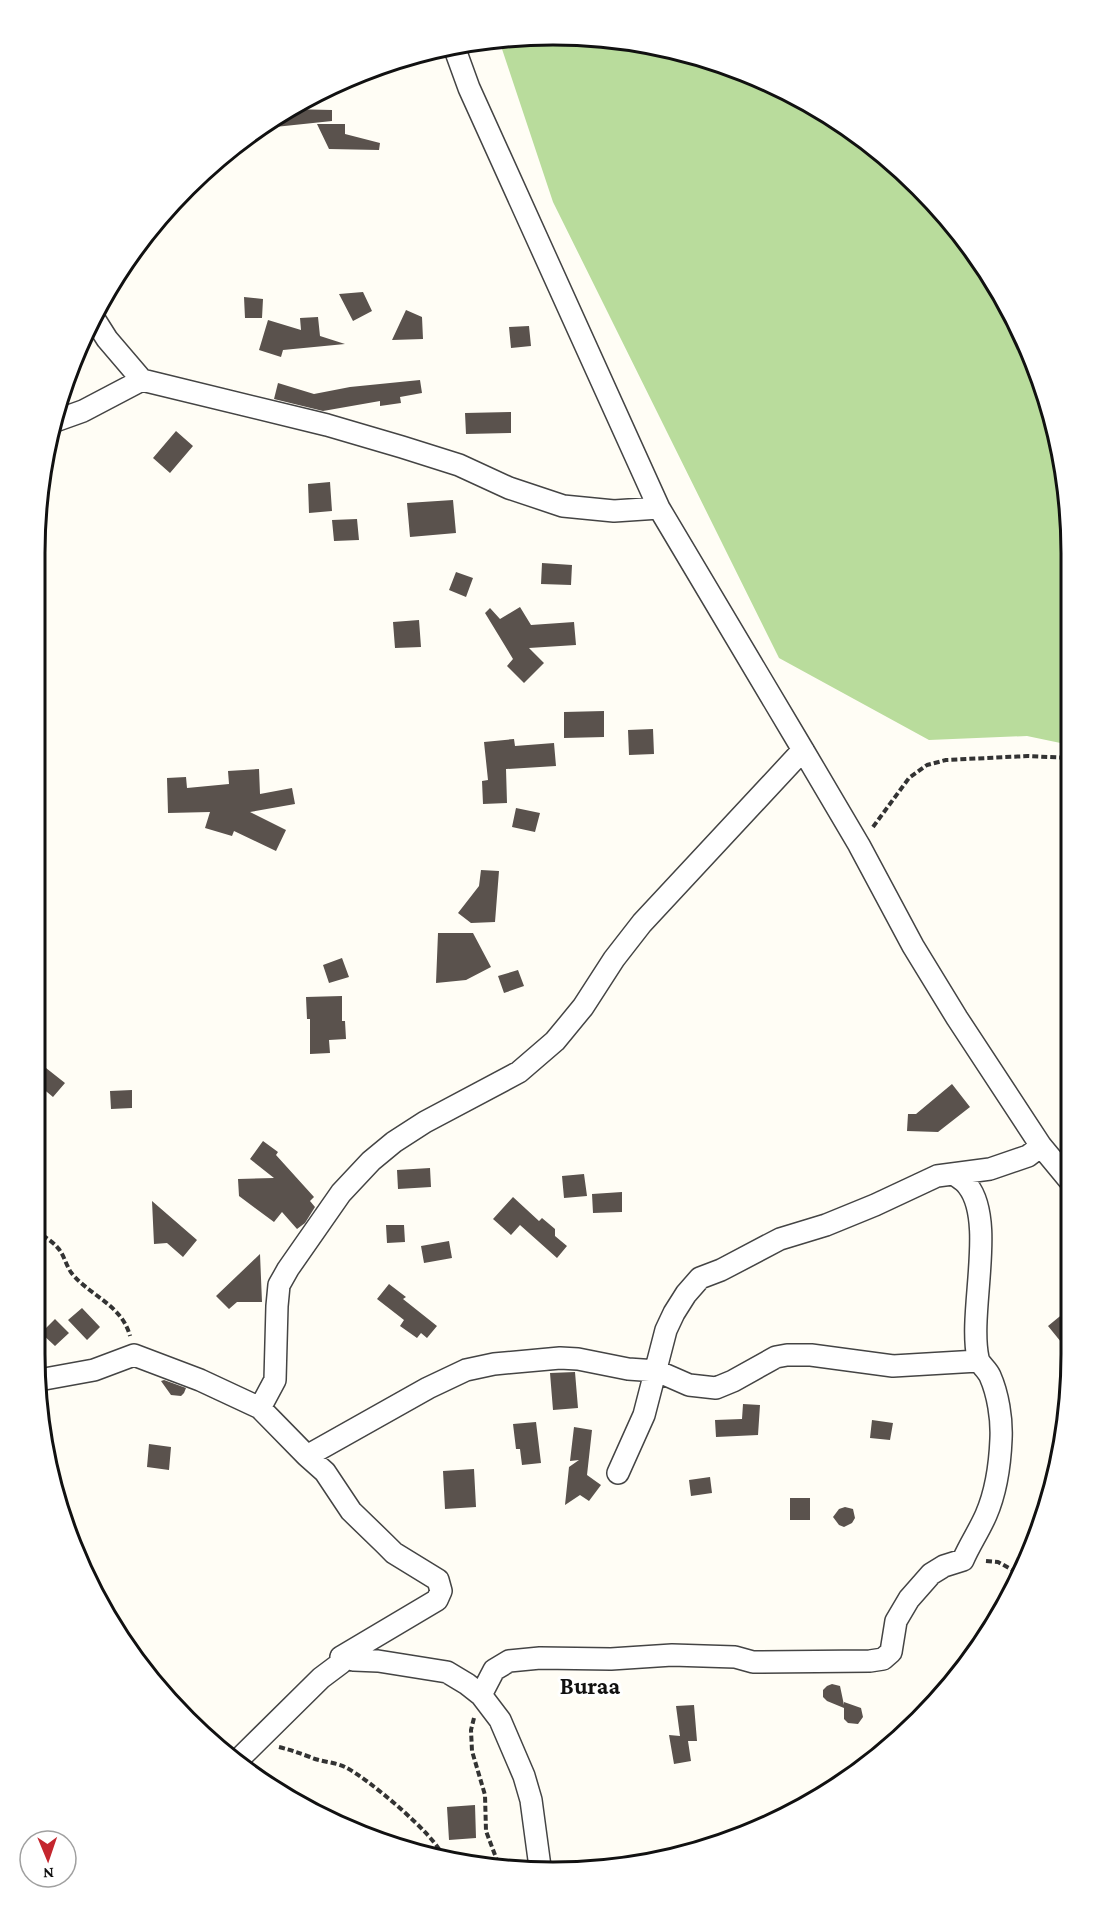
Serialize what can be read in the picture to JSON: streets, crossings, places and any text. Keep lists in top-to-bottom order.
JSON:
{
  "districts": ["Buraa"],
  "north": "bottom"
}
